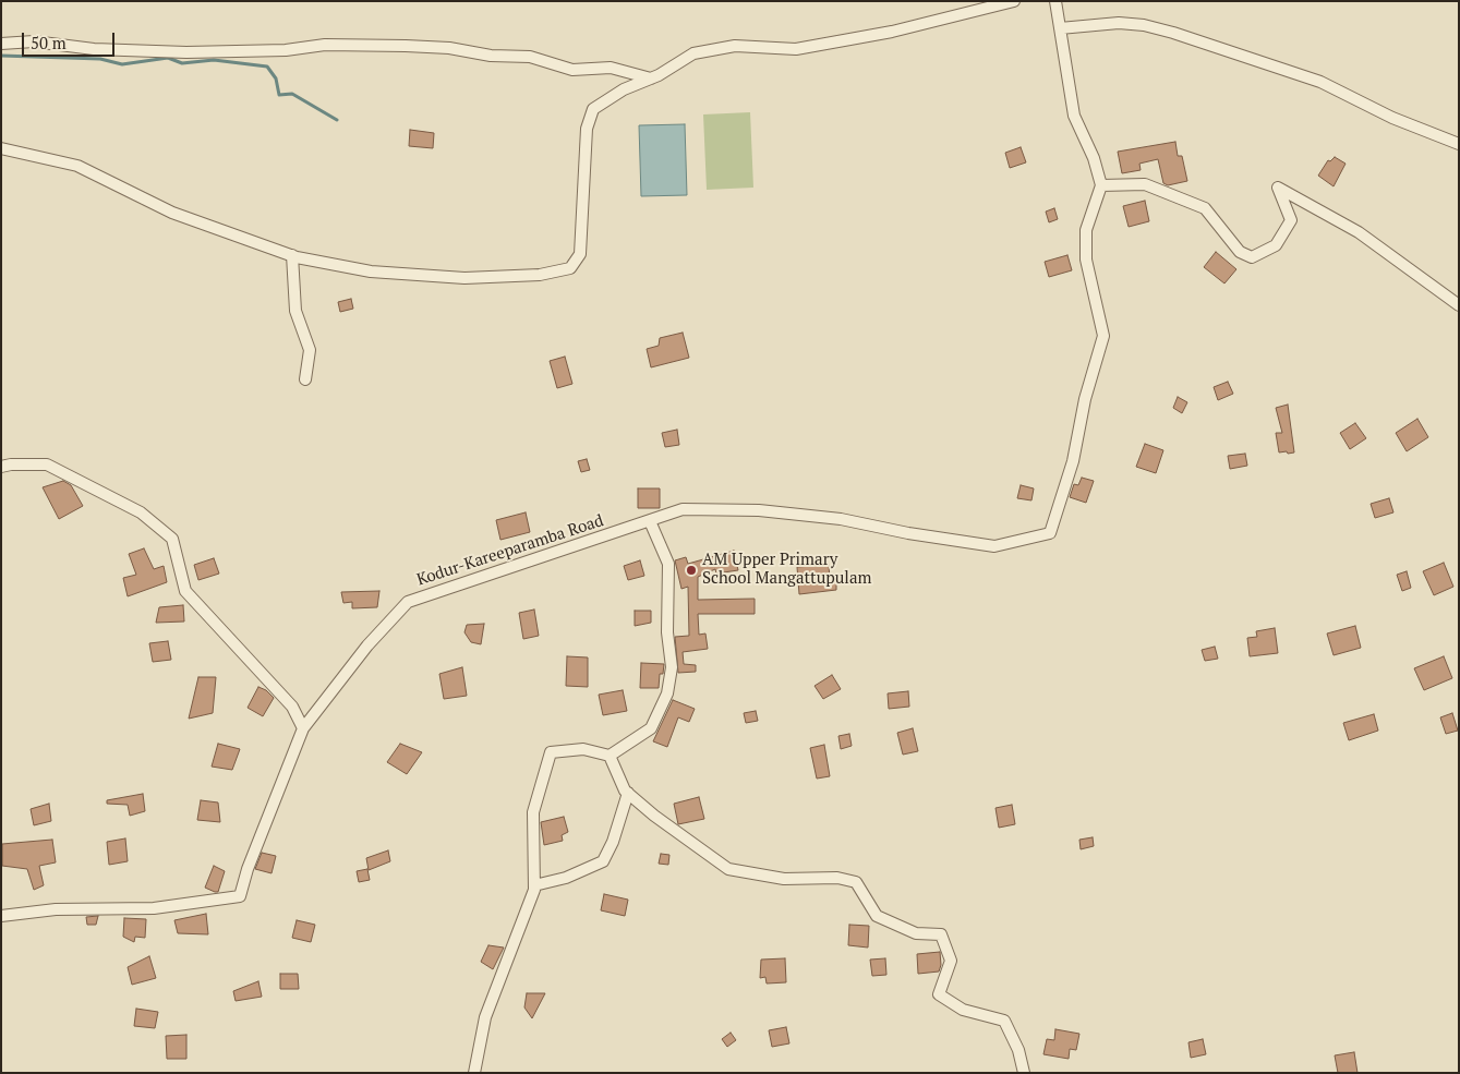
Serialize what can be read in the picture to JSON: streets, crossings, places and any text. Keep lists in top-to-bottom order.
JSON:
{
  "streets": {
    "street": ["Kodur-Kareeparamba Road"]
  },
  "places": ["AM Upper Primary School Mangattupulam"],
  "scale_bar": "50 m"
}
